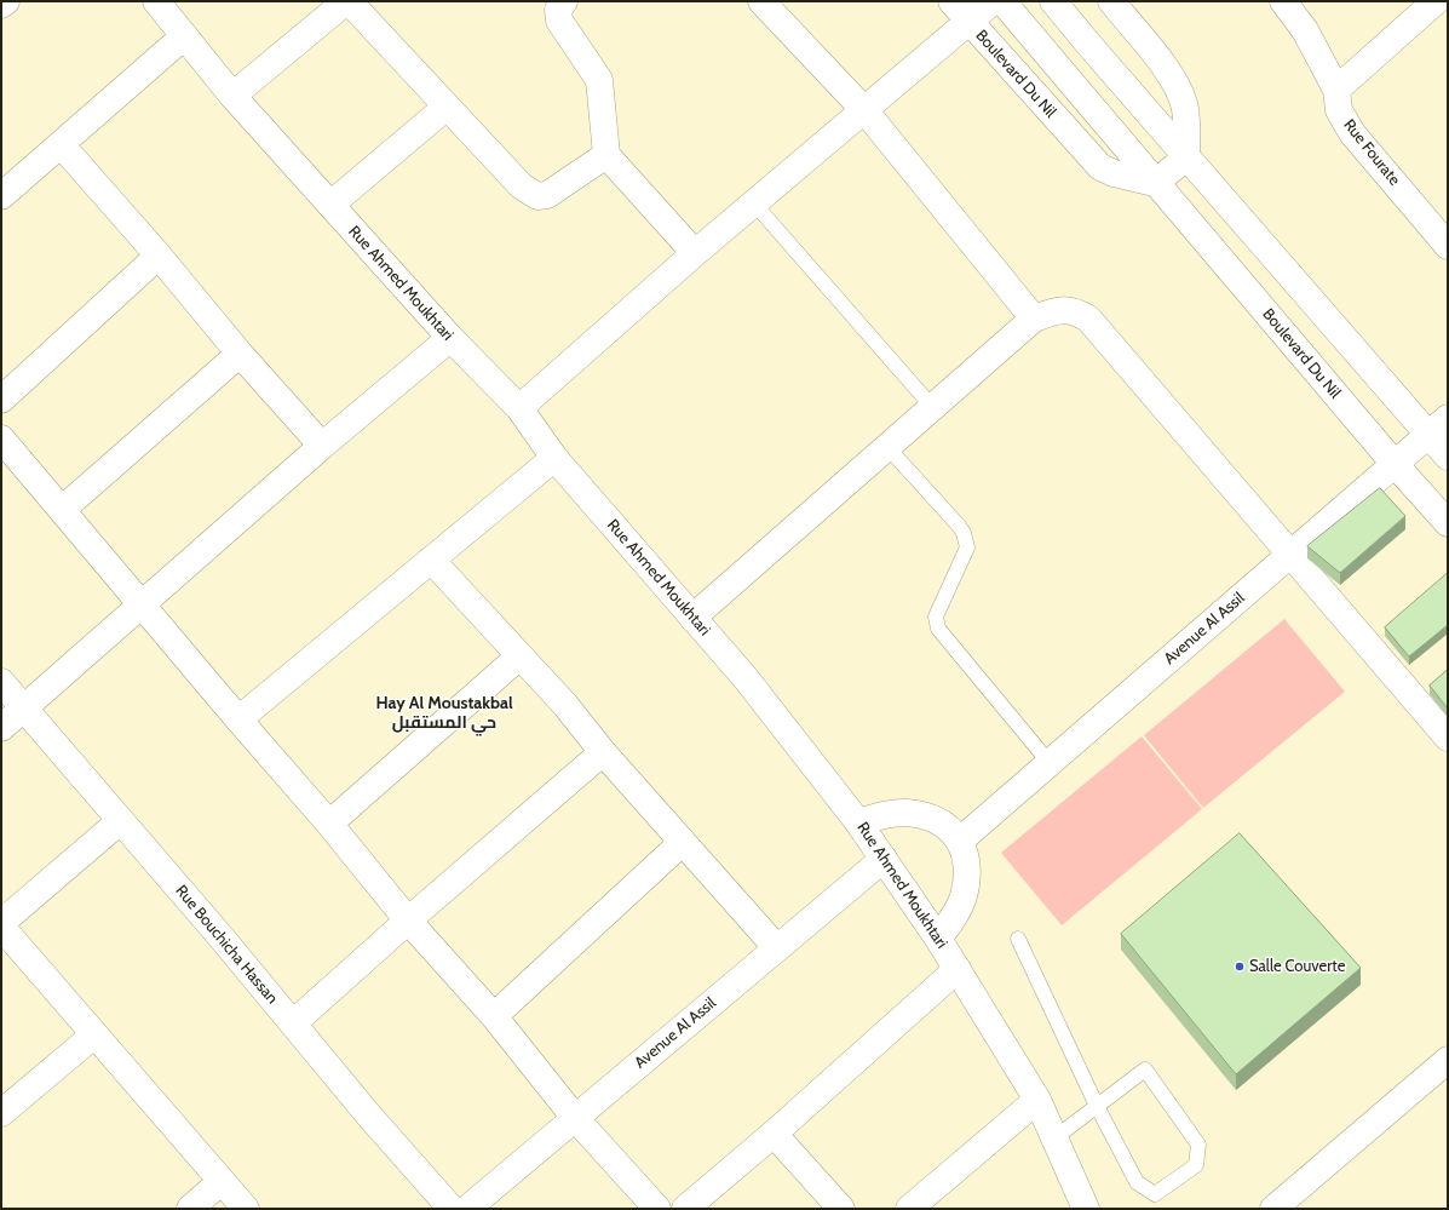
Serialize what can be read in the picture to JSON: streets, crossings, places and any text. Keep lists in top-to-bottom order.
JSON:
{
  "streets": {
    "street": [
      "Boulevard Du Nil",
      "Rue Fourate",
      "Rue Ahmed Moukhtari",
      "Avenue Al Assil",
      "Rue Bouchicha Hassan"
    ]
  },
  "crossings": [
    ["Boulevard Du Nil", "Avenue Al Assil"],
    ["Rue Ahmed Moukhtari", "Avenue Al Assil"]
  ],
  "districts": ["Hay Al Moustakbal حي المستقبل"],
  "places": ["Salle Couverte"]
}
